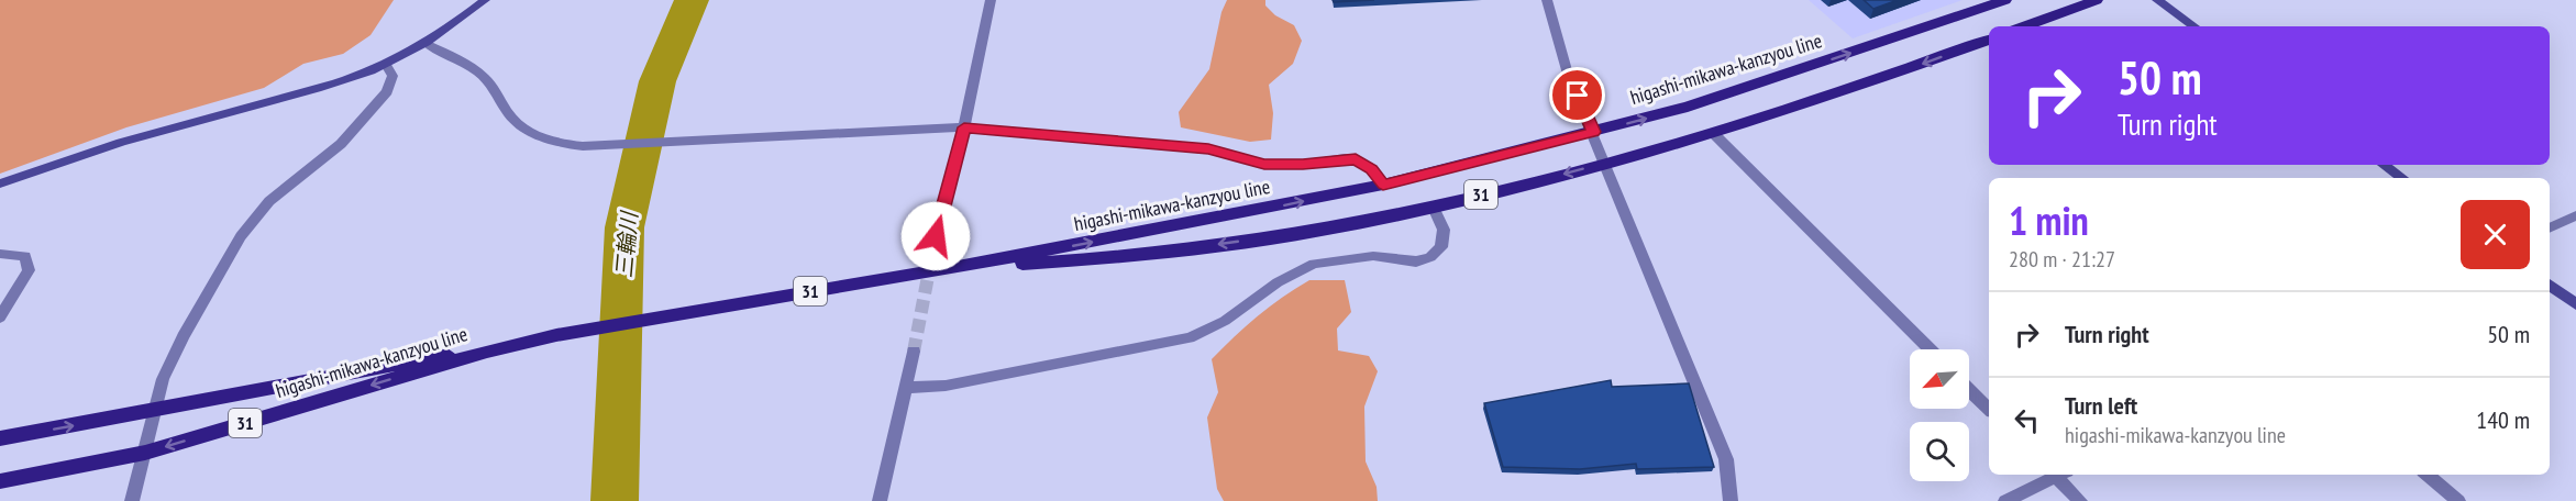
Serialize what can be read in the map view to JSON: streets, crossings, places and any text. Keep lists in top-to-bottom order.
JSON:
{
  "streets": {
    "main road": ["higashi-mikawa-kanzyou line", "31"]
  },
  "water": ["三輪川"],
  "north": "bottom left",
  "page": {
    "turn": ["50 m", "Turn right"],
    "heading": ["1 min", "280 m · 21:27"],
    "list": [
      {
        "name": "Turn right",
        "value": "50 m"
      },
      {
        "name": "Turn left",
        "note": "higashi-mikawa-kanzyou line",
        "value": "140 m"
      }
    ]
  }
}
